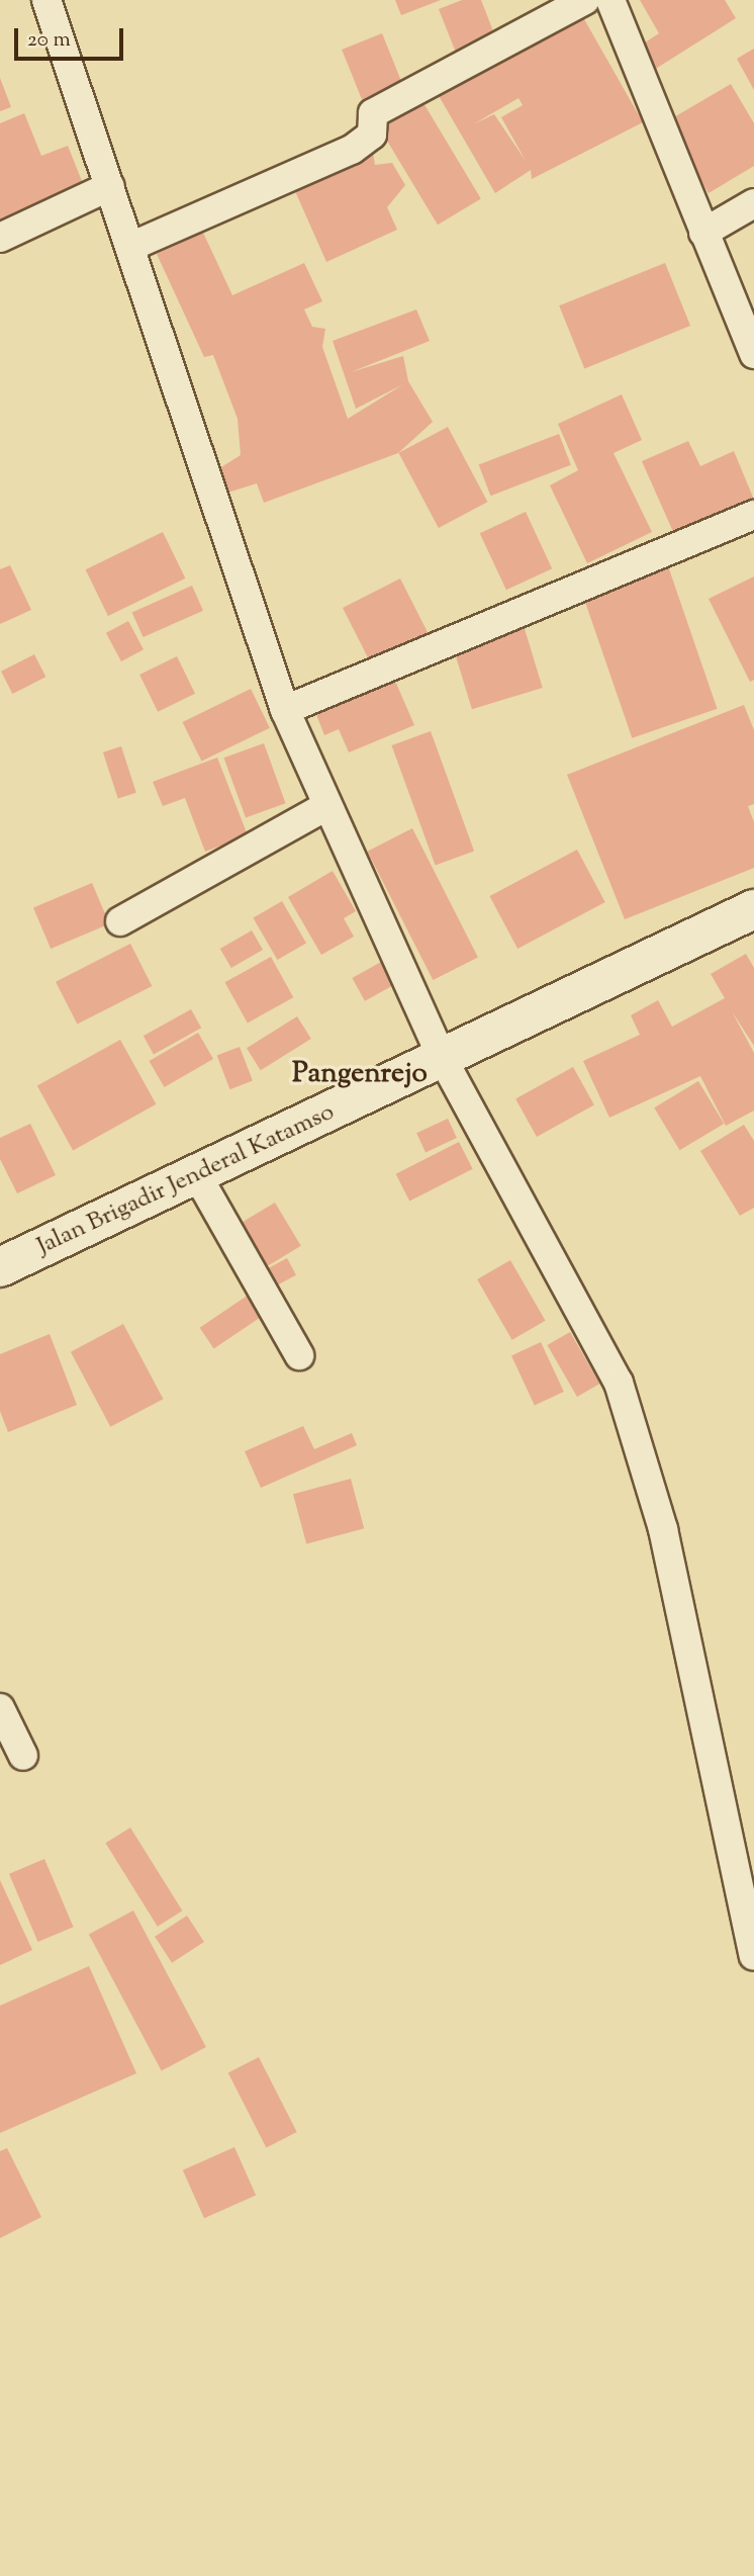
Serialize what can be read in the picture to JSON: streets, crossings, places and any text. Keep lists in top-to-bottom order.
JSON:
{
  "streets": {
    "main road": ["Jalan Brigadir Jenderal Katamso"]
  },
  "districts": ["Pangenrejo"],
  "scale_bar": "20 m"
}
